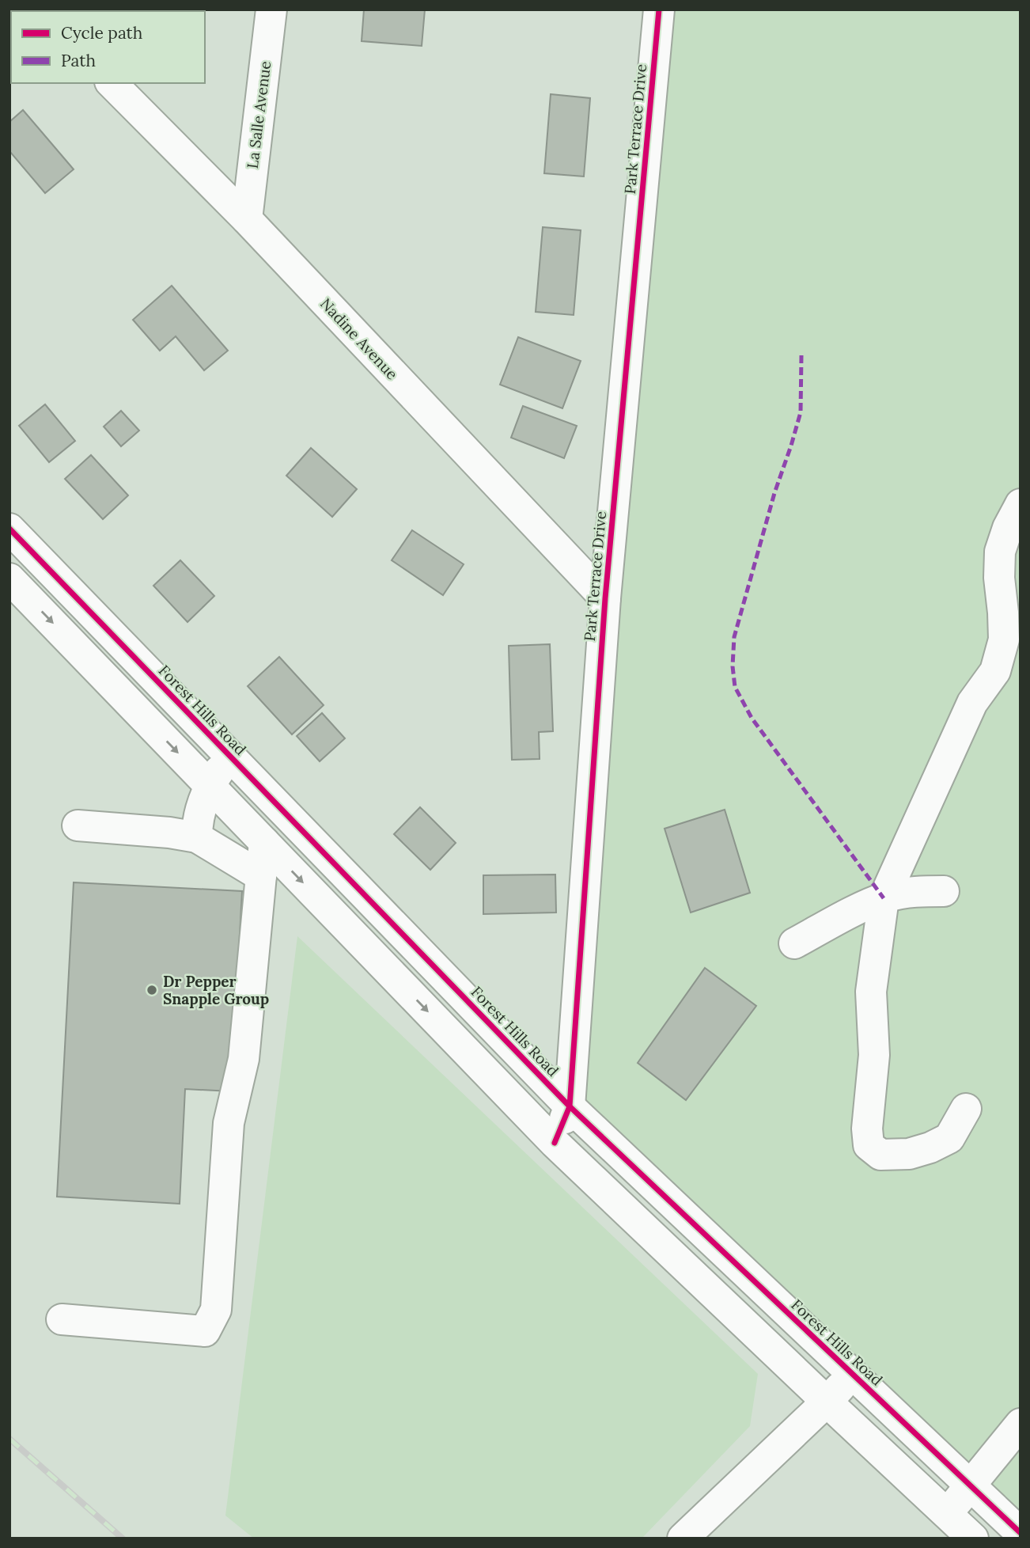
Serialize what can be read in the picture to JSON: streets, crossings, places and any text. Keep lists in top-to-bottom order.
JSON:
{
  "streets": {
    "street": [
      "La Salle Avenue",
      "Park Terrace Drive",
      "Nadine Avenue",
      "Forest Hills Road"
    ]
  },
  "crossings": [
    ["La Salle Avenue", "Nadine Avenue"],
    ["Park Terrace Drive", "Nadine Avenue"],
    ["Park Terrace Drive", "Forest Hills Road"]
  ],
  "places": ["Dr Pepper Snapple Group"],
  "legend": ["Cycle path", "Path"]
}
